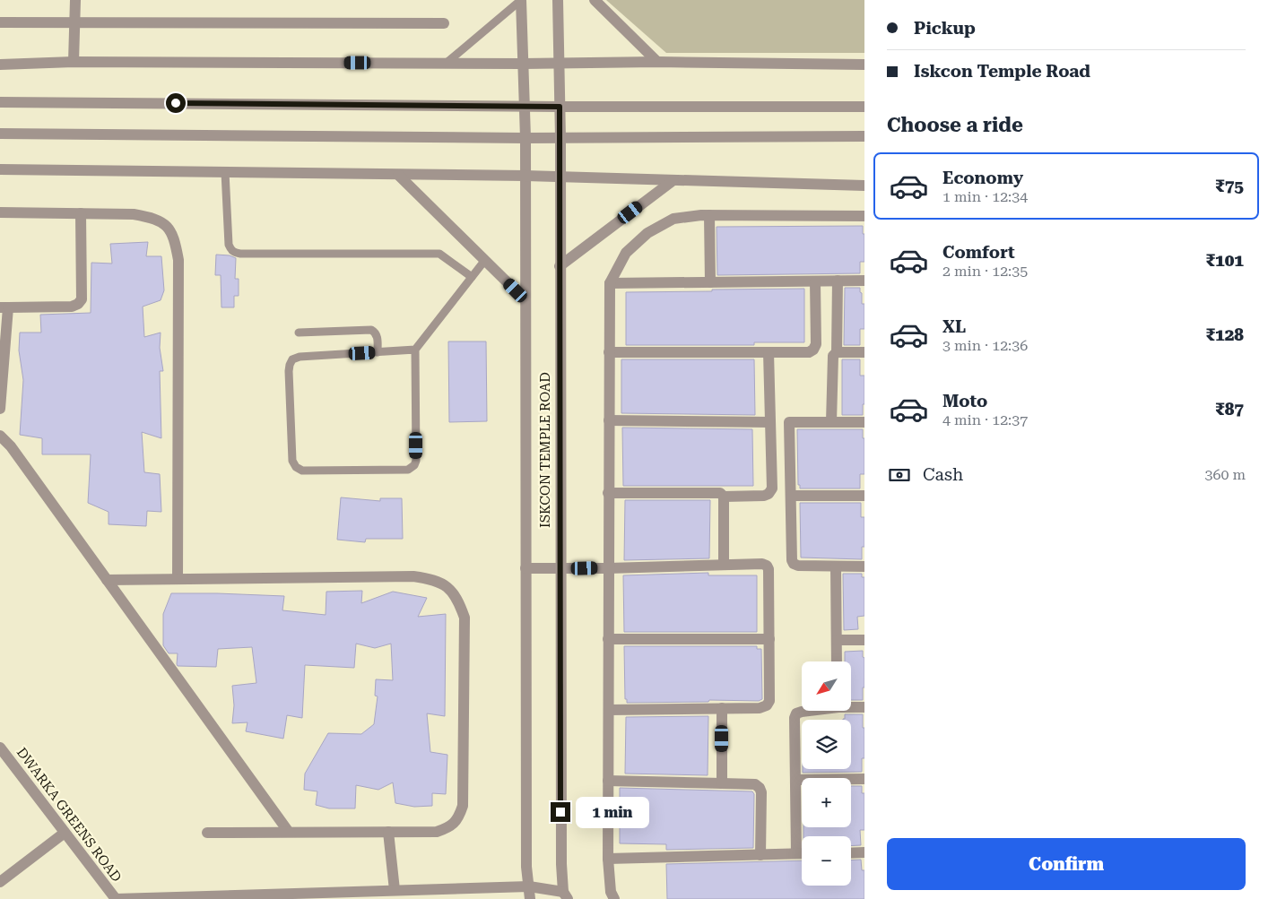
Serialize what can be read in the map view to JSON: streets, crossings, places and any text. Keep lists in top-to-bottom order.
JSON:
{
  "streets": {
    "street": ["ISKCON TEMPLE ROAD", "DWARKA GREENS ROAD"]
  },
  "north": "bottom left",
  "page": {
    "banner": ["Pickup", "Iskcon Temple Road"],
    "heading": "Choose a ride",
    "list": [
      {
        "name": "Economy",
        "note": "1 min · 12:34",
        "value": "₹75"
      },
      {
        "name": "Comfort",
        "note": "2 min · 12:35",
        "value": "₹101"
      },
      {
        "name": "XL",
        "note": "3 min · 12:36",
        "value": "₹128"
      },
      {
        "name": "Moto",
        "note": "4 min · 12:37",
        "value": "₹87"
      }
    ],
    "pay": ["Cash", "360 m"],
    "map_buttons": ["+", "−"],
    "bubble": "1 min",
    "buttons": "Confirm"
  }
}
